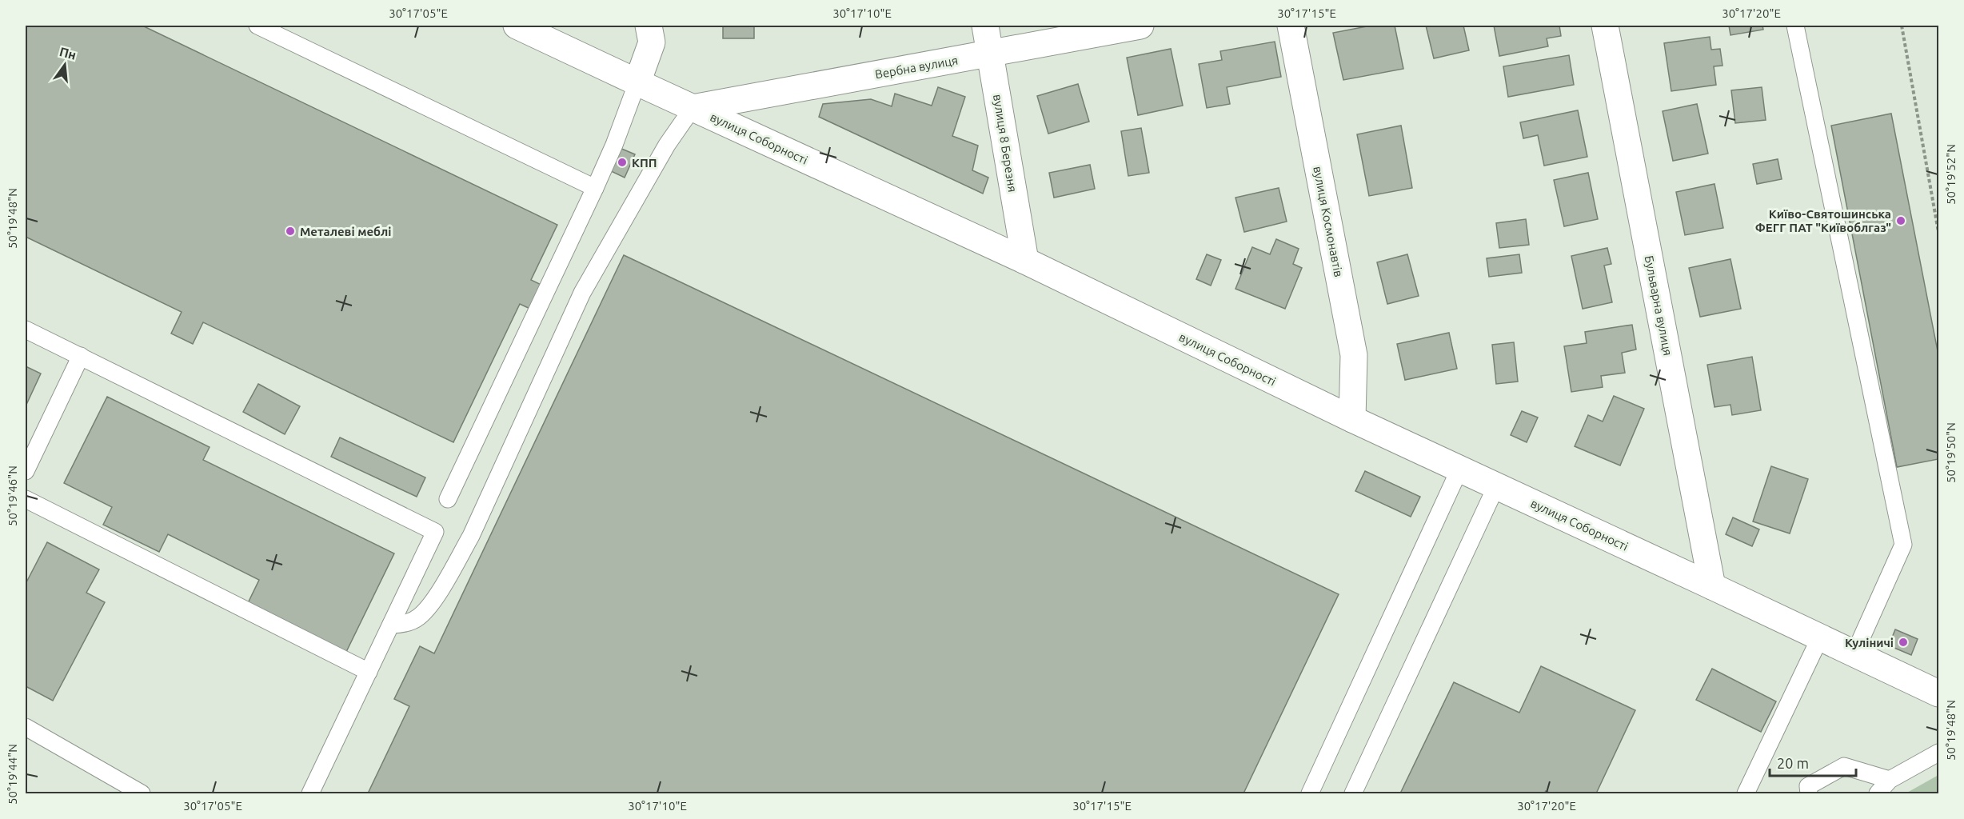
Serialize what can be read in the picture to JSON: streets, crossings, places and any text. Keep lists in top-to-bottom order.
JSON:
{
  "streets": {
    "street": [
      "Вербна вулиця",
      "вулиця Соборності",
      "вулиця 8 Березня",
      "вулиця Космонавтів",
      "Бульварна вулиця"
    ]
  },
  "crossings": [
    ["Вербна вулиця", "вулиця Соборності"],
    ["Вербна вулиця", "вулиця 8 Березня"],
    ["вулиця Соборності", "вулиця 8 Березня"],
    ["вулиця Соборності", "вулиця Космонавтів"],
    ["вулиця Соборності", "Бульварна вулиця"]
  ],
  "places": [
    "КПП",
    "Київо-Святошинська ФЕГГ ПАТ \"Київоблгаз\"",
    "Металеві меблі",
    "Куліничі"
  ],
  "scale_bar": "20 m",
  "north": "top",
  "coordinates": [
    "30°17'05\"E",
    "30°17'10\"E",
    "30°17'15\"E",
    "30°17'20\"E",
    "50°19'52\"N",
    "50°19'48\"N",
    "50°19'50\"N",
    "50°19'46\"N",
    "50°19'44\"N"
  ]
}
